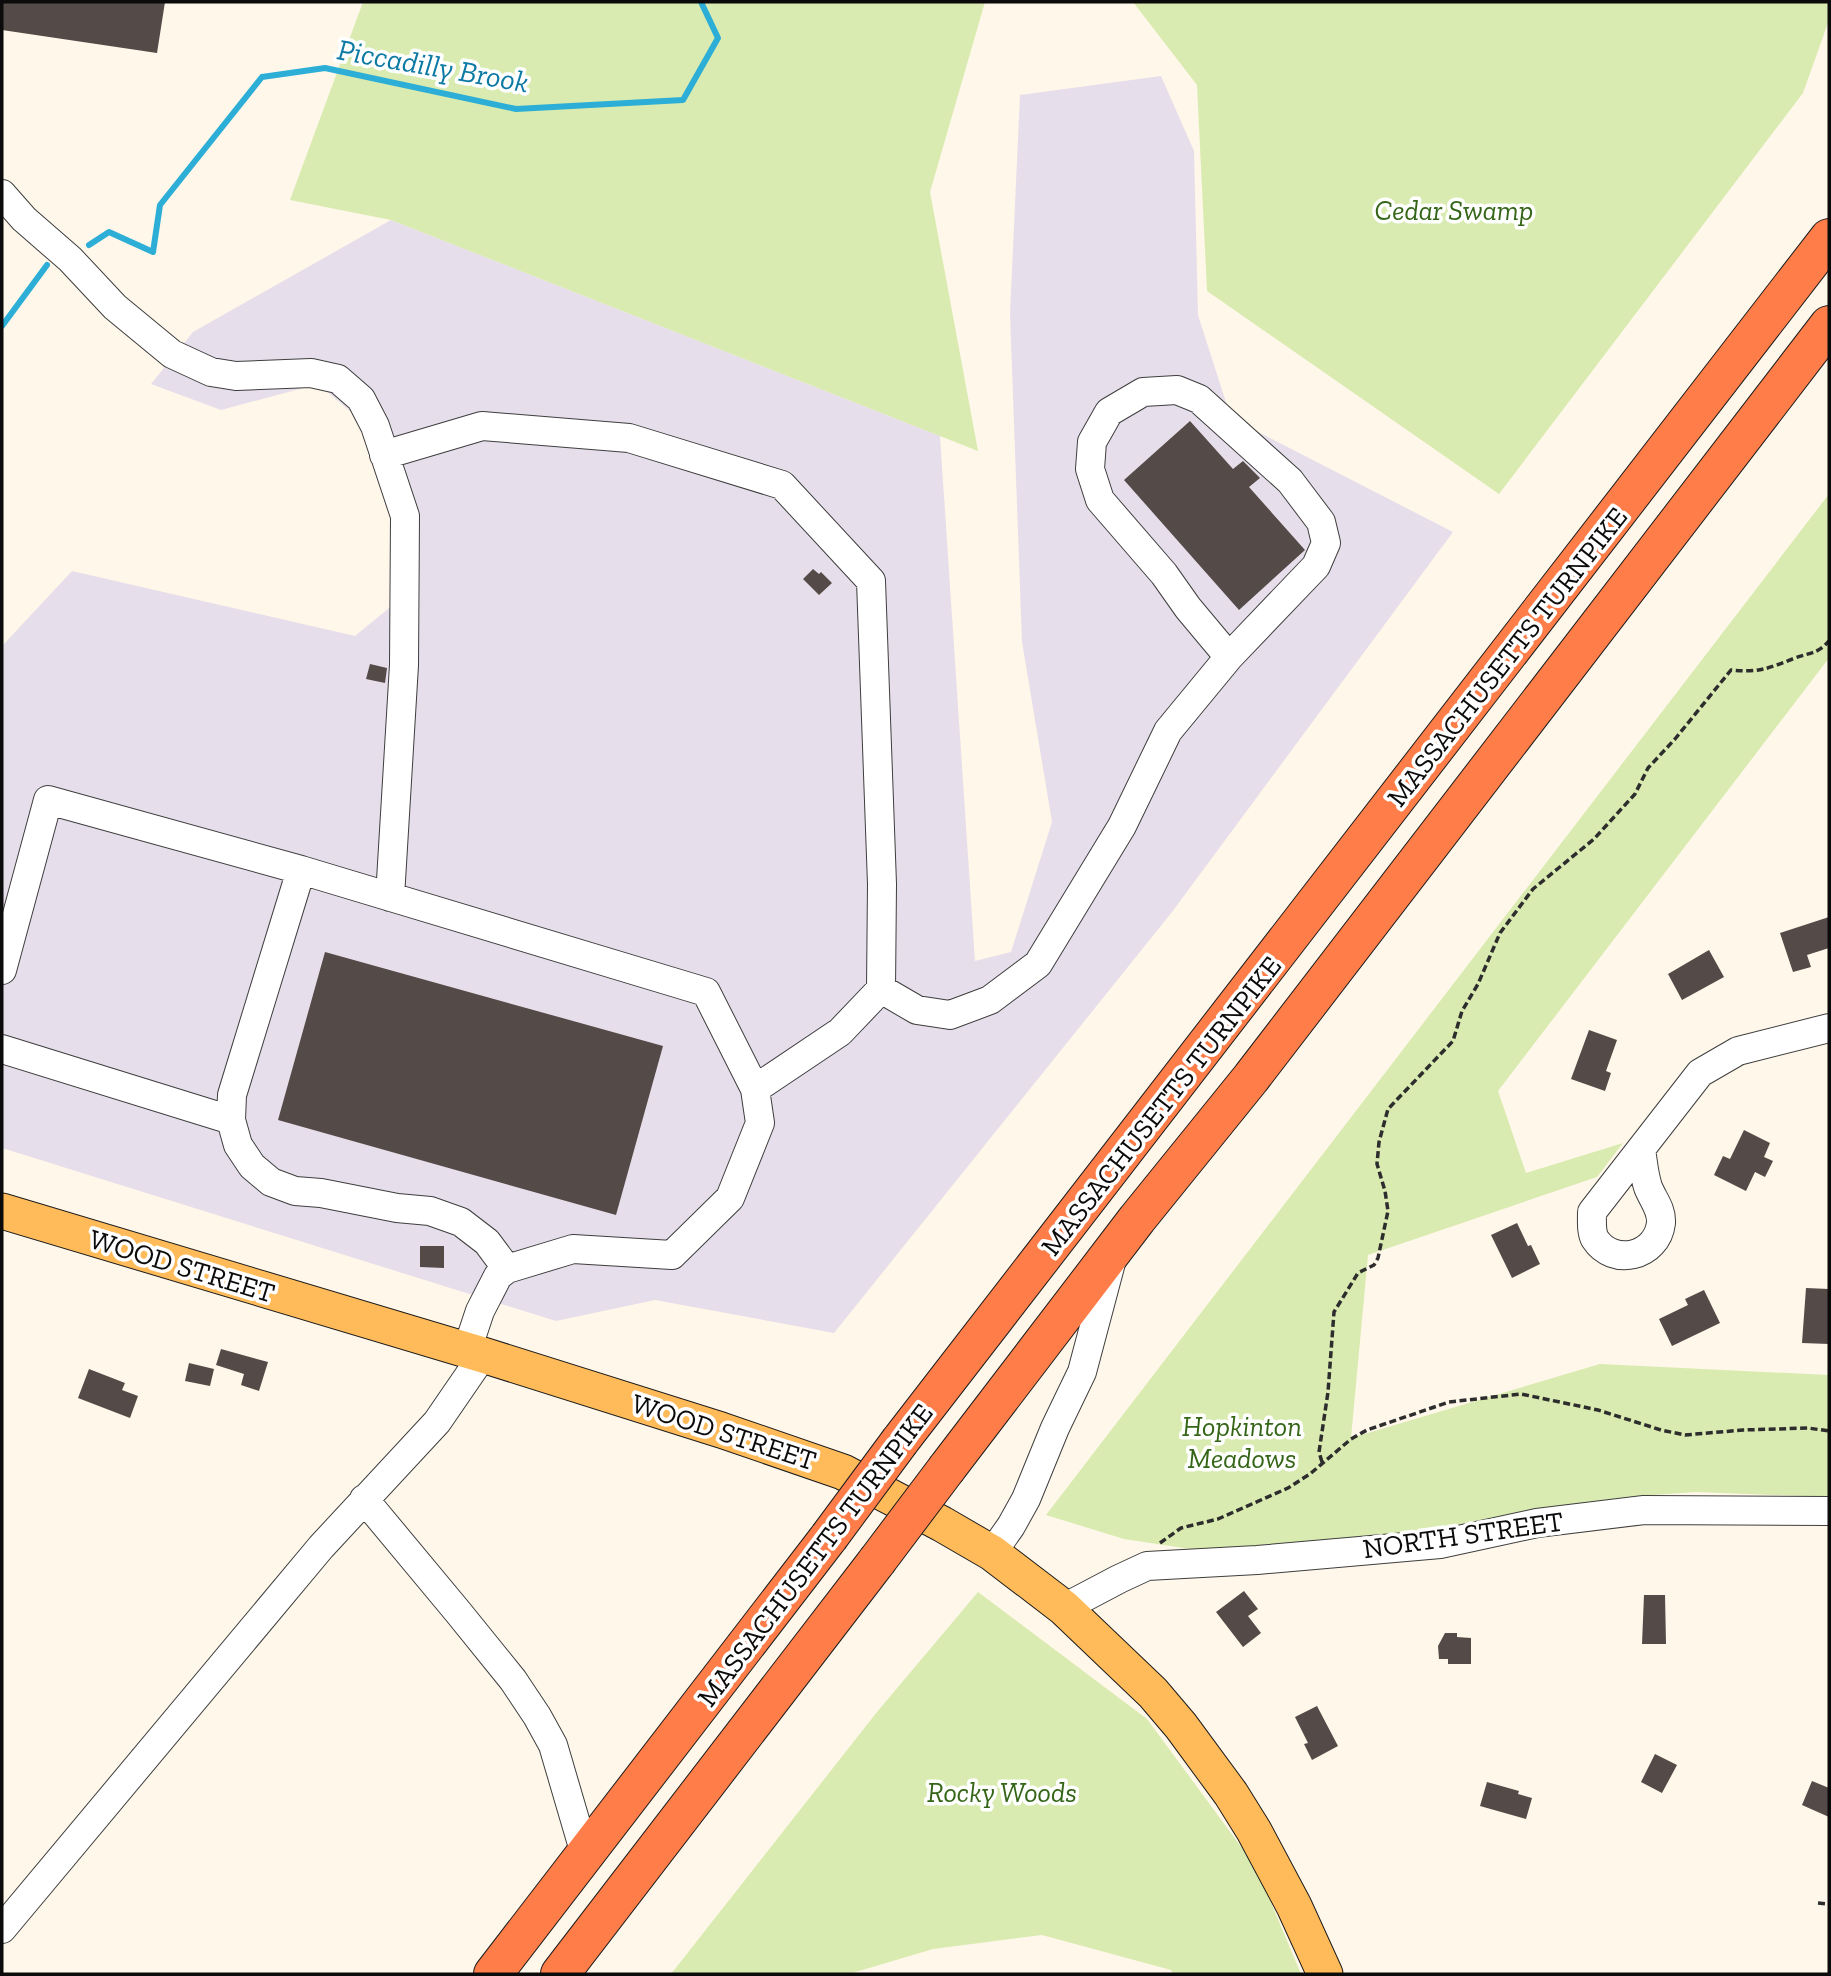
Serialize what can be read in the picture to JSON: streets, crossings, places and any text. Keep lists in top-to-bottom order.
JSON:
{
  "streets": {
    "highway": ["MASSACHUSETTS TURNPIKE"],
    "main road": ["WOOD STREET"],
    "street": ["NORTH STREET"]
  },
  "crossings": [
    ["WOOD STREET", "NORTH STREET"]
  ],
  "water": ["Piccadilly Brook"],
  "parks": ["Cedar Swamp", "Hopkinton Meadows", "Rocky Woods"]
}
